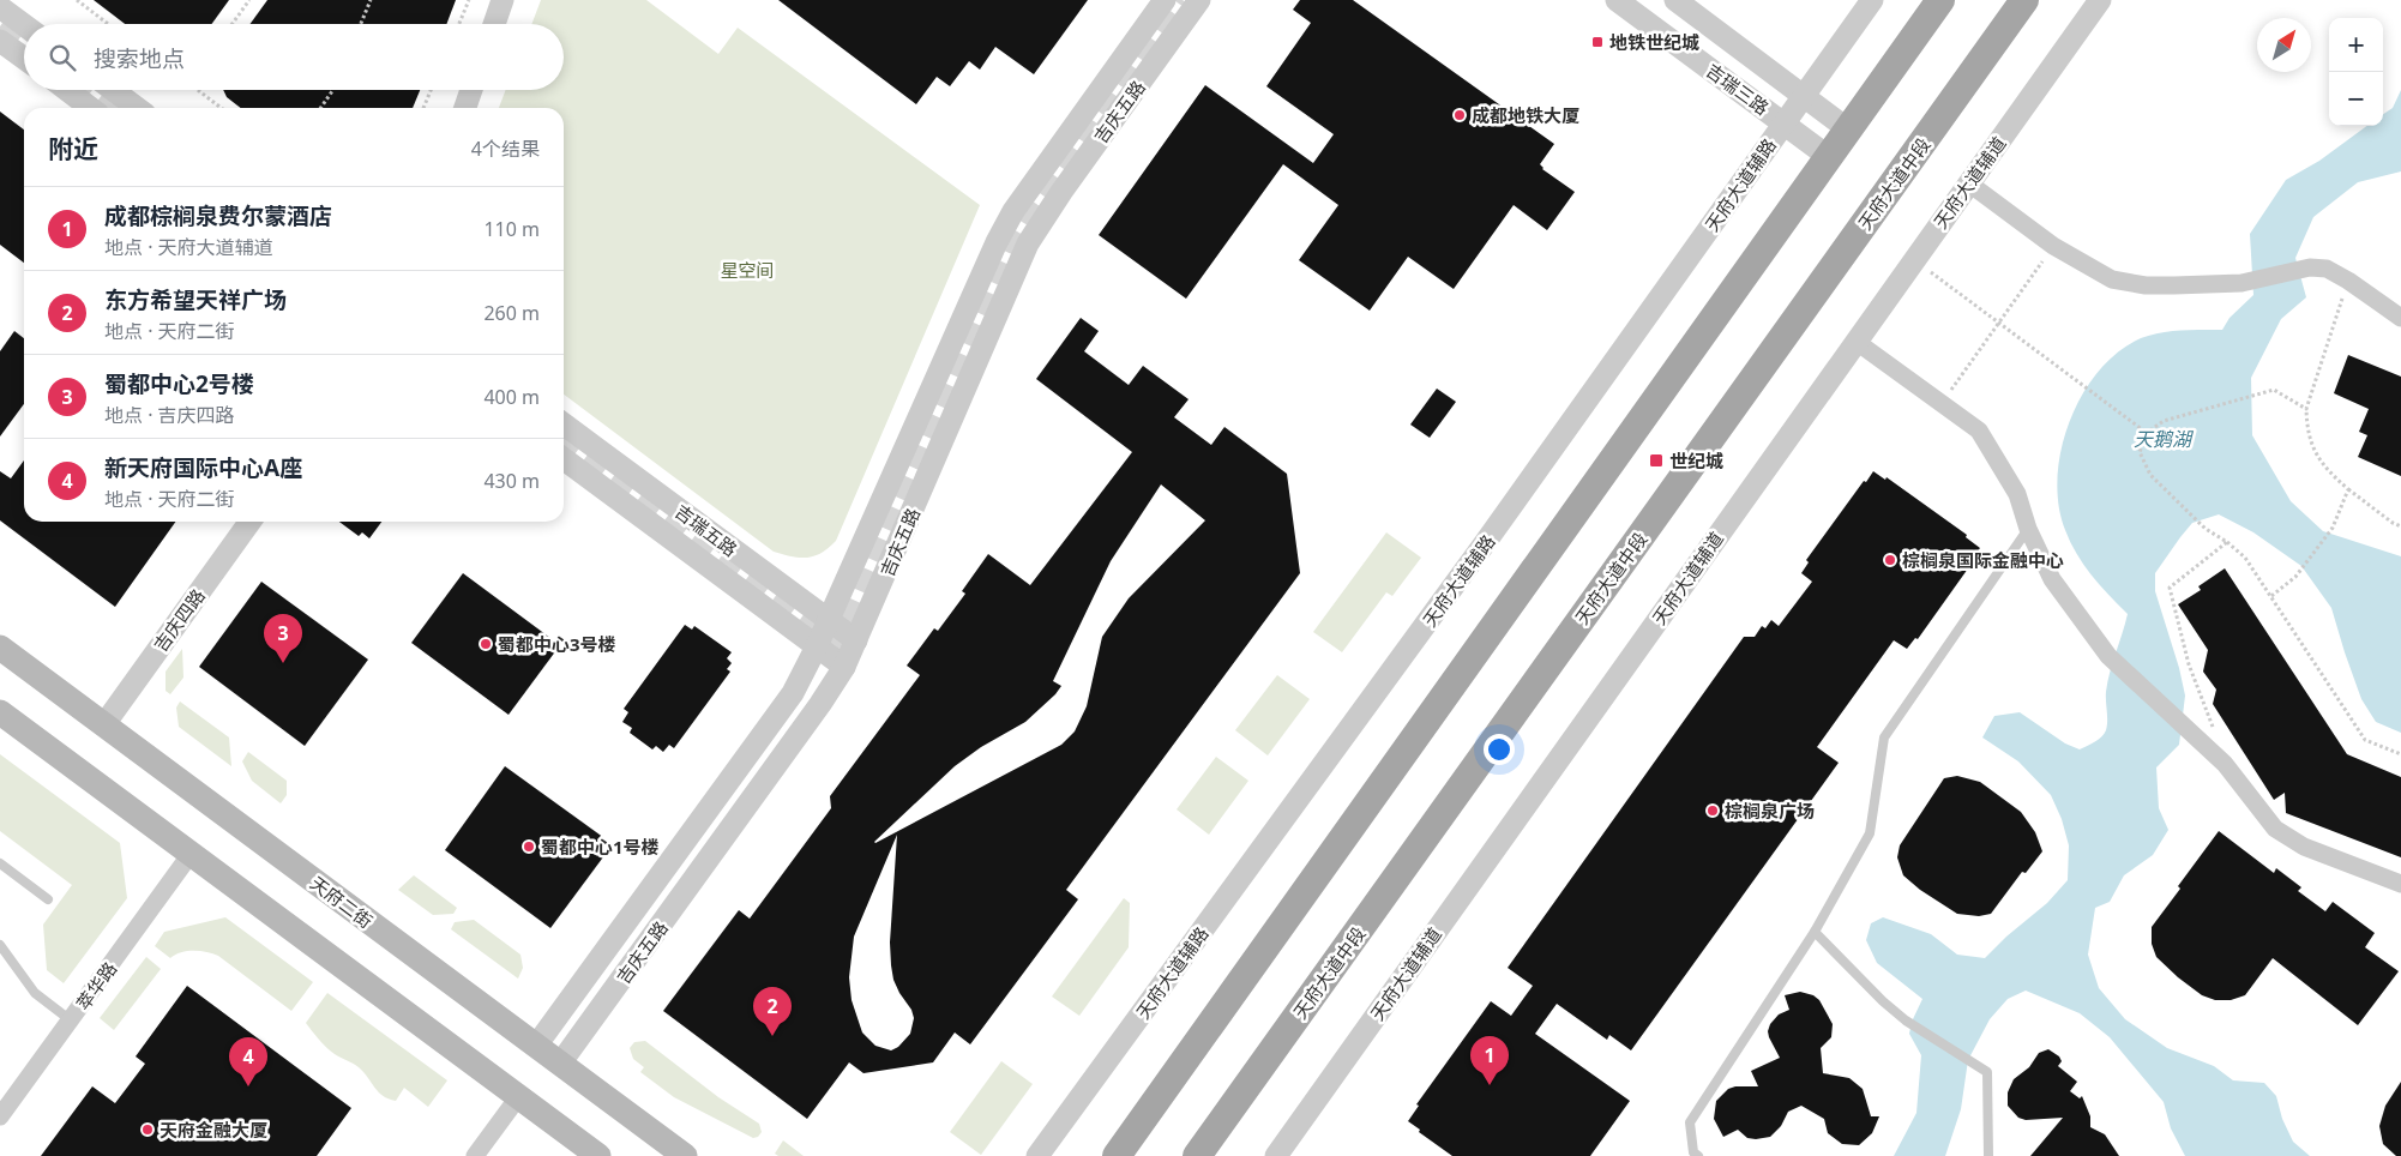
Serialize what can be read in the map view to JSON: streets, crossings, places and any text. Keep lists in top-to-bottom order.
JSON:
{
  "streets": {
    "main road": ["天府大道中段", "天府二街"],
    "street": [
      "吉瑞三路",
      "吉庆五路",
      "天府大道辅道",
      "天府大道辅路",
      "吉瑞五路",
      "吉庆四路",
      "萃华路"
    ]
  },
  "crossings": [
    ["吉瑞三路", "天府大道辅路"],
    ["吉庆五路", "吉瑞五路"],
    ["吉庆五路", "天府二街"],
    ["吉庆四路", "天府二街"]
  ],
  "water": ["天鹅湖"],
  "parks": ["星空间"],
  "places": {
    "transit": ["地铁世纪城", "世纪城"],
    "other": [
      "成都地铁大厦",
      "棕榈泉国际金融中心",
      "蜀都中心3号楼",
      "棕榈泉广场",
      "蜀都中心1号楼",
      "天府金融大厦"
    ]
  },
  "north": "top right",
  "page": {
    "map_buttons": ["+", "−"],
    "search": "搜索地点",
    "heading": ["附近", "4个结果"],
    "list": [
      {
        "mark": "1",
        "name": "成都棕榈泉费尔蒙酒店",
        "note": "地点 · 天府大道辅道",
        "value": "110 m"
      },
      {
        "mark": "2",
        "name": "东方希望天祥广场",
        "note": "地点 · 天府二街",
        "value": "260 m"
      },
      {
        "mark": "3",
        "name": "蜀都中心2号楼",
        "note": "地点 · 吉庆四路",
        "value": "400 m"
      },
      {
        "mark": "4",
        "name": "新天府国际中心A座",
        "note": "地点 · 天府二街",
        "value": "430 m"
      }
    ],
    "pins": [
      "3",
      "2",
      "1",
      "4"
    ]
  }
}
